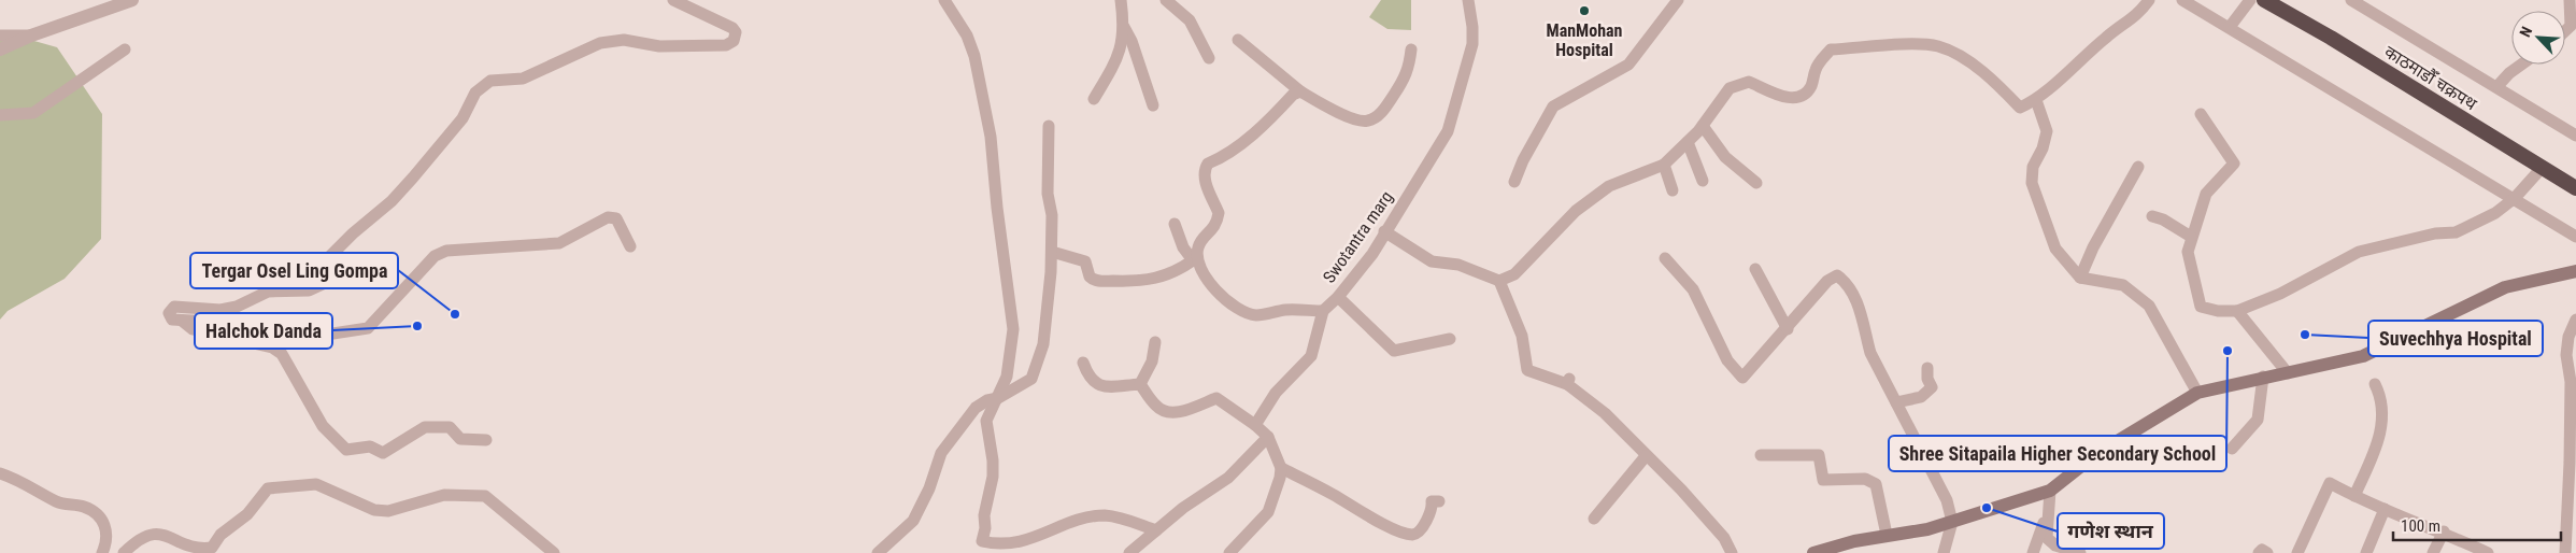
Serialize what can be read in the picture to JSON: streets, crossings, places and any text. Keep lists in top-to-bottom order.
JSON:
{
  "streets": {
    "highway": ["काठमाडाैँ चक्रपथ"],
    "street": ["Swotantra marg"]
  },
  "places": [
    "ManMohan Hospital",
    "Tergar Osel Ling Gompa",
    "Halchok Danda",
    "Suvechhya Hospital",
    "Shree Sitapaila Higher Secondary School",
    "गणेश स्थान"
  ],
  "scale_bar": "100 m",
  "north": "top left"
}
